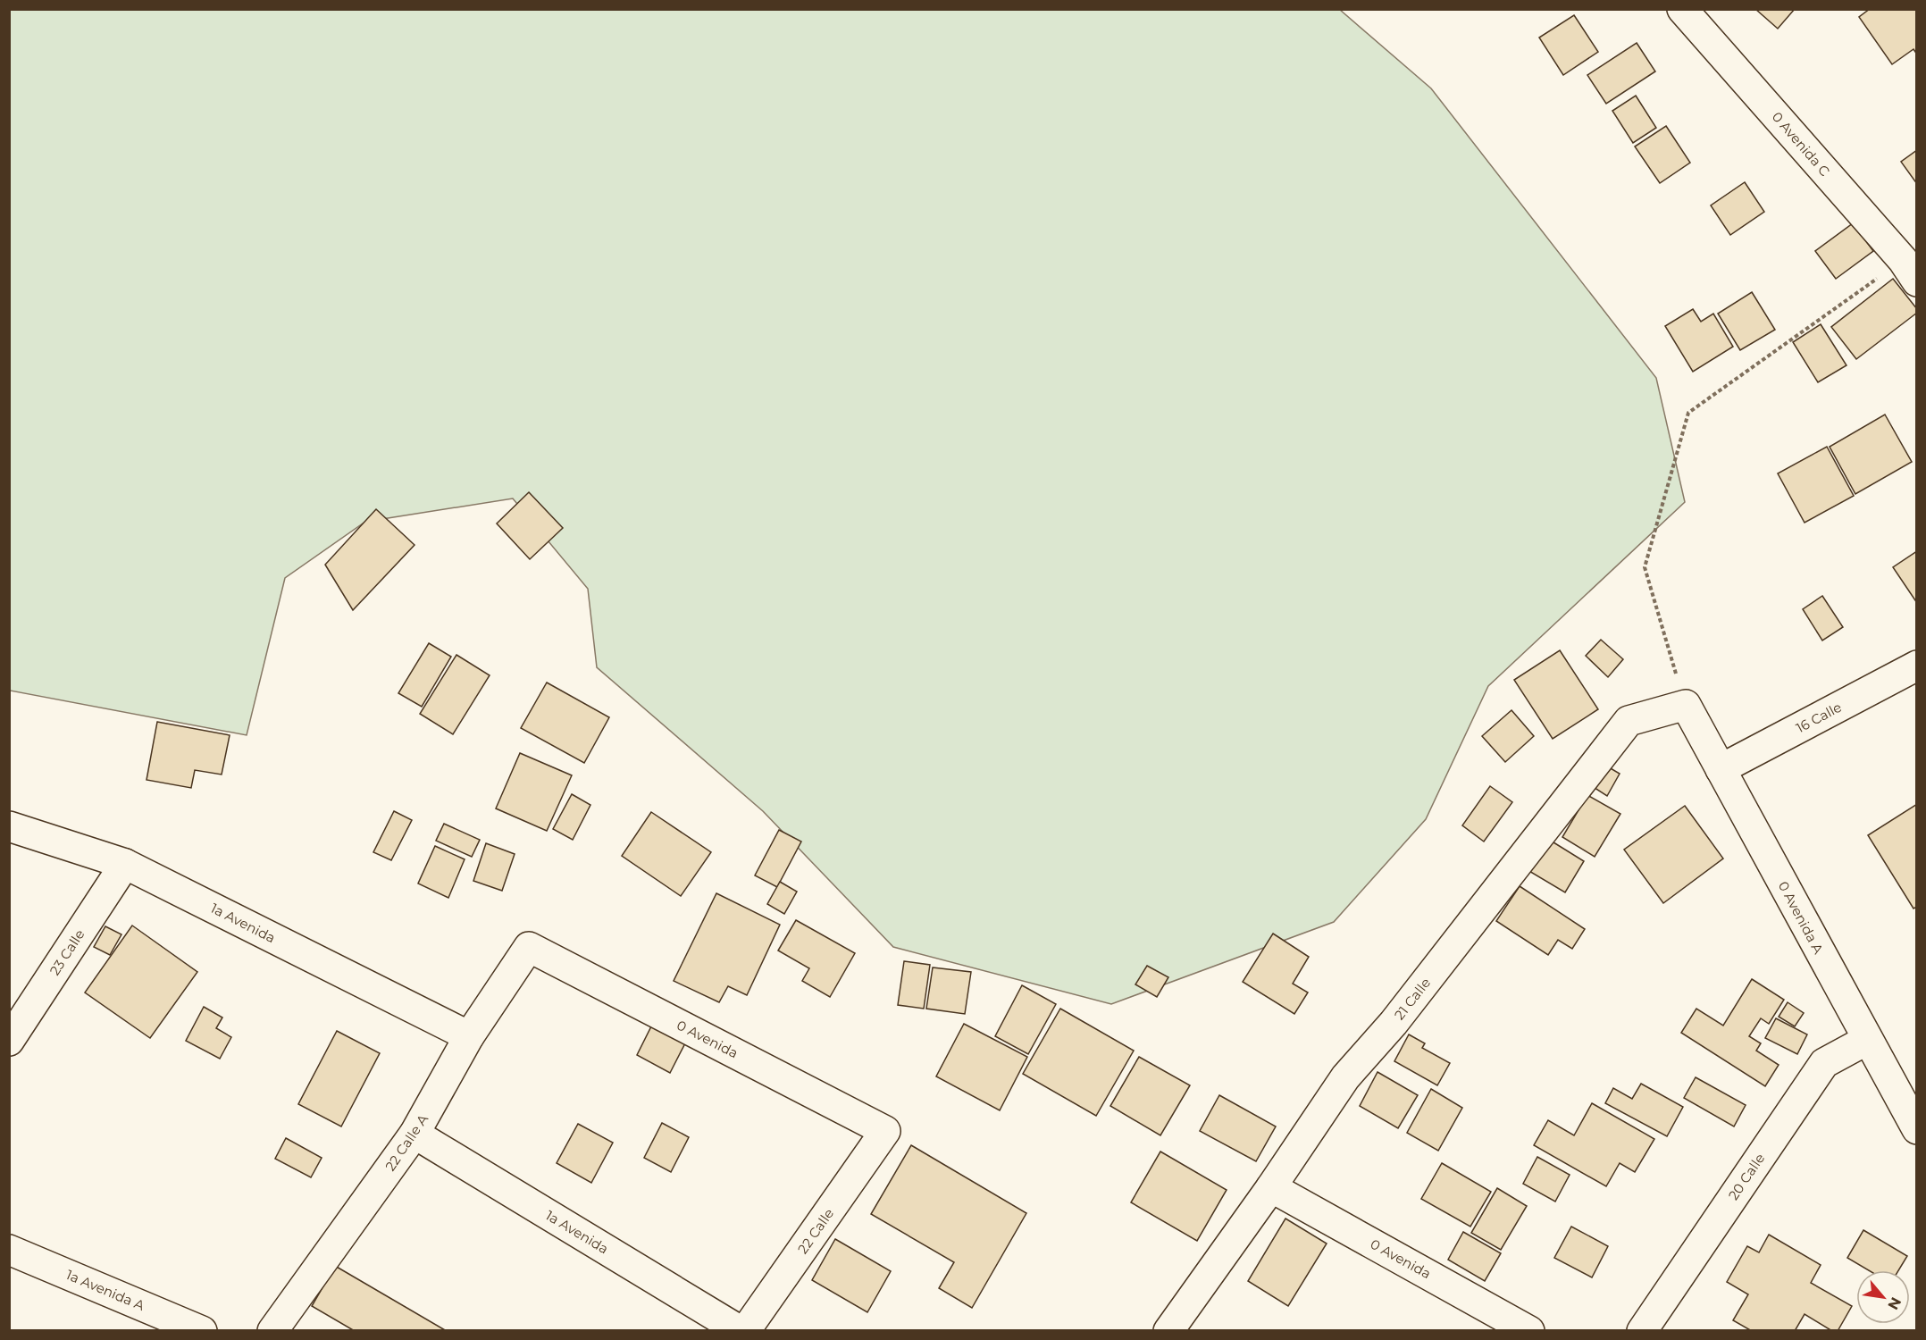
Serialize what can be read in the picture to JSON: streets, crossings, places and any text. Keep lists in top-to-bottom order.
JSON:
{
  "streets": {
    "street": [
      "0 Avenida C",
      "16 Calle",
      "0 Avenida A",
      "1a Avenida",
      "23 Calle",
      "21 Calle",
      "0 Avenida",
      "22 Calle A",
      "20 Calle",
      "22 Calle",
      "1a Avenida A"
    ]
  },
  "crossings": [
    ["16 Calle", "0 Avenida A"],
    ["0 Avenida A", "21 Calle"],
    ["0 Avenida A", "20 Calle"],
    ["1a Avenida", "23 Calle"],
    ["1a Avenida", "22 Calle A"],
    ["21 Calle", "0 Avenida"],
    ["0 Avenida", "22 Calle A"],
    ["0 Avenida", "22 Calle"]
  ],
  "north": "bottom right"
}
